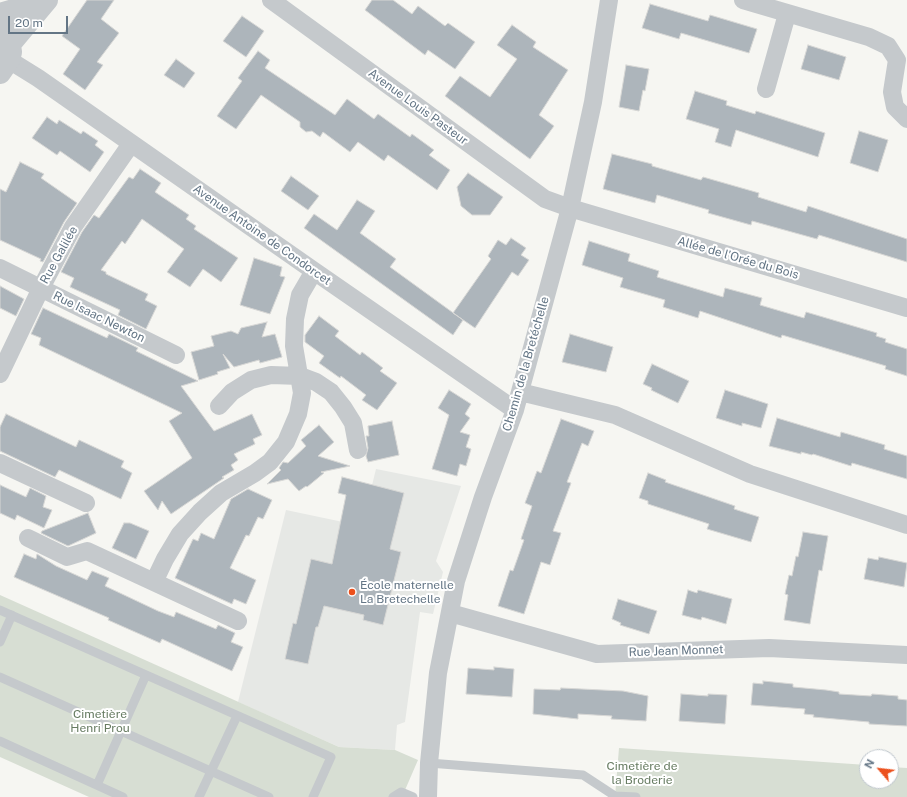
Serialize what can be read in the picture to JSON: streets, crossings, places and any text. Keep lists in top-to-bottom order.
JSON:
{
  "streets": {
    "street": [
      "Avenue Louis Pasteur",
      "Avenue Antoine de Condorcet",
      "Rue Galilée",
      "Allée de l'Orée du Bois",
      "Rue Isaac Newton",
      "Chemin de la Bretéchelle",
      "Rue Jean Monnet"
    ]
  },
  "crossings": [
    ["Avenue Louis Pasteur", "Allée de l'Orée du Bois"],
    ["Avenue Louis Pasteur", "Chemin de la Bretéchelle"],
    ["Avenue Antoine de Condorcet", "Rue Galilée"],
    ["Avenue Antoine de Condorcet", "Chemin de la Bretéchelle"],
    ["Rue Galilée", "Rue Isaac Newton"],
    ["Allée de l'Orée du Bois", "Chemin de la Bretéchelle"],
    ["Chemin de la Bretéchelle", "Rue Jean Monnet"]
  ],
  "parks": ["Cimetière Henri Prou", "Cimetière de la Broderie"],
  "places": ["École maternelle La Bretechelle"],
  "scale_bar": "20 m",
  "north": "top left"
}
